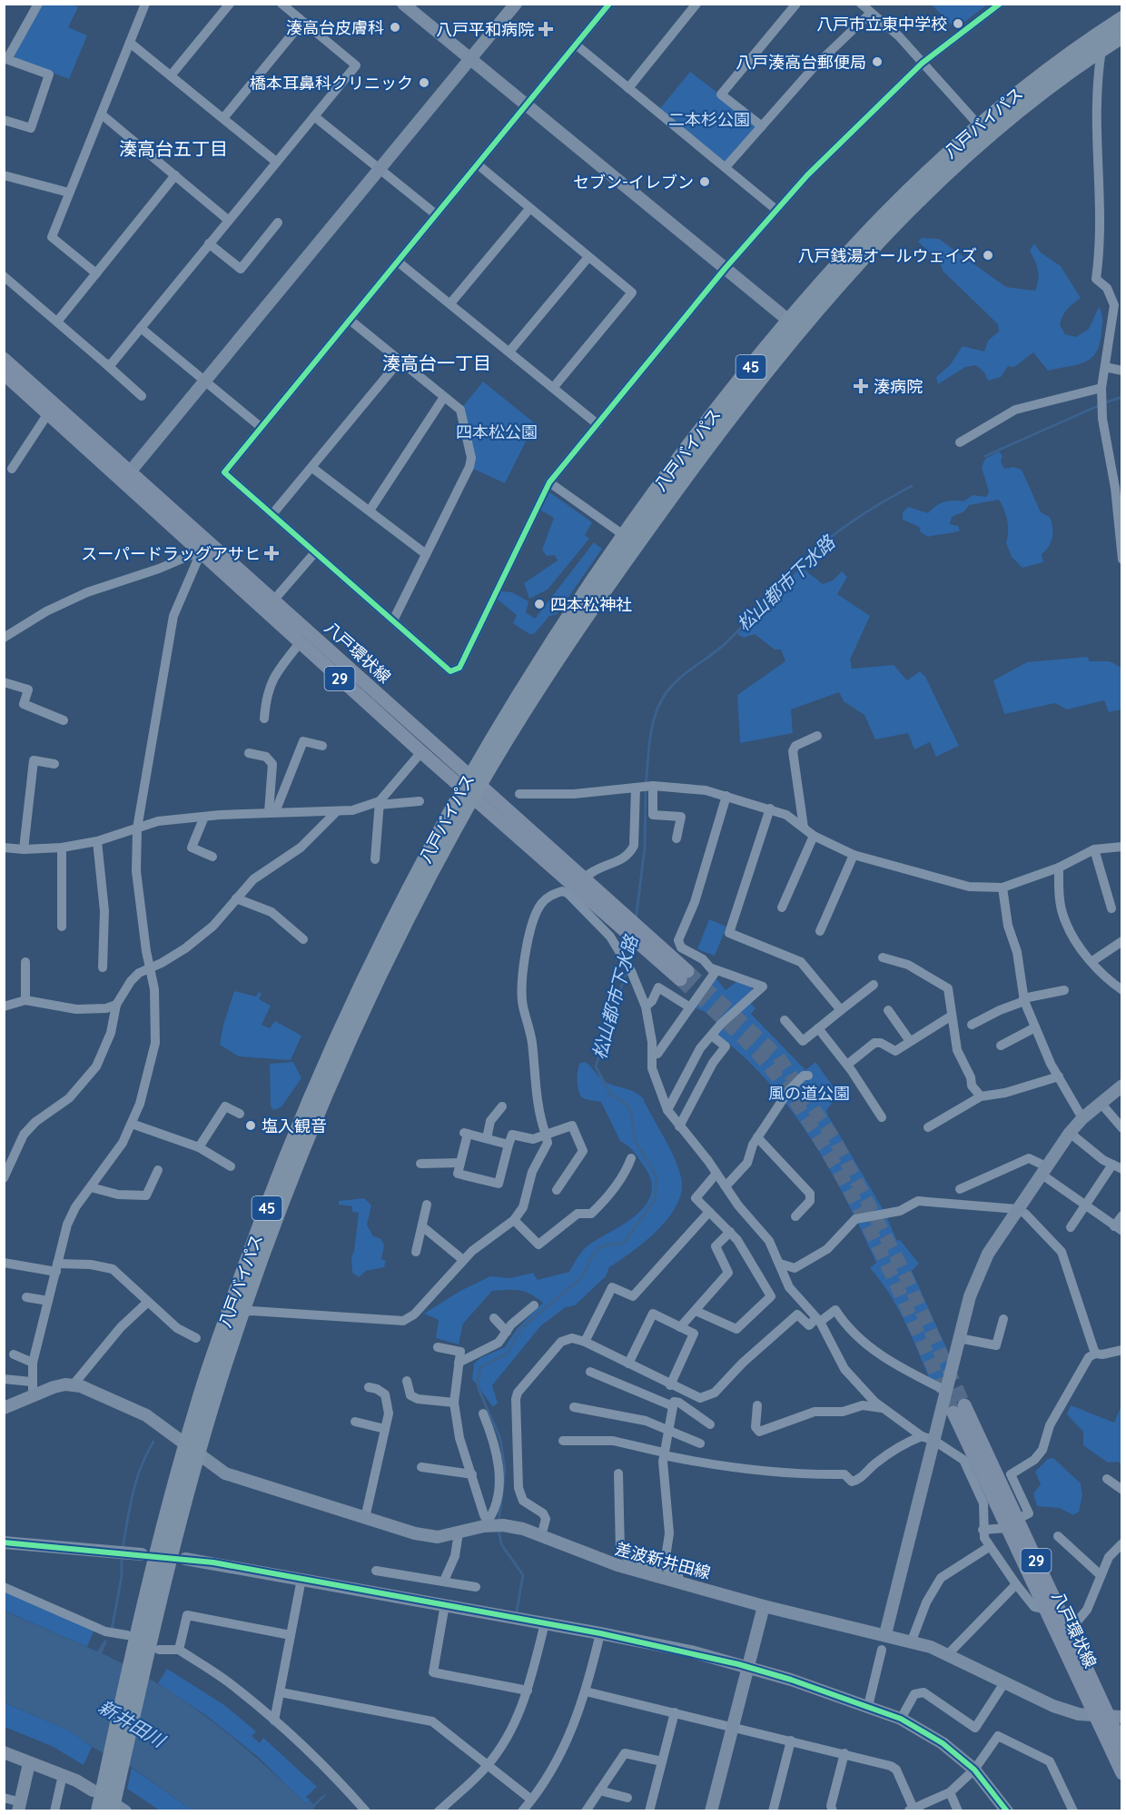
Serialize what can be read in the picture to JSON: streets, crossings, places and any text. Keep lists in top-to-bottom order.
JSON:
{
  "streets": {
    "highway": ["八戸バイパス", "45"],
    "main road": ["八戸環状線", "29"],
    "street": ["差波新井田線"]
  },
  "crossings": [
    ["八戸バイパス", "八戸環状線"],
    ["八戸バイパス", "差波新井田線"],
    ["八戸環状線", "差波新井田線"]
  ],
  "districts": ["湊高台五丁目", "湊高台一丁目"],
  "water": ["松山都市下水路", "新井田川"],
  "parks": ["二本杉公園", "四本松公園", "風の道公園"],
  "places": {
    "other": [
      "八戸市立東中学校",
      "湊高台皮膚科",
      "八戸湊高台郵便局",
      "橋本耳鼻科クリニック",
      "セブン-イレブン",
      "八戸銭湯オールウェイズ",
      "四本松神社",
      "塩入観音"
    ],
    "health": ["八戸平和病院", "湊病院", "スーパードラッグアサヒ"]
  }
}
